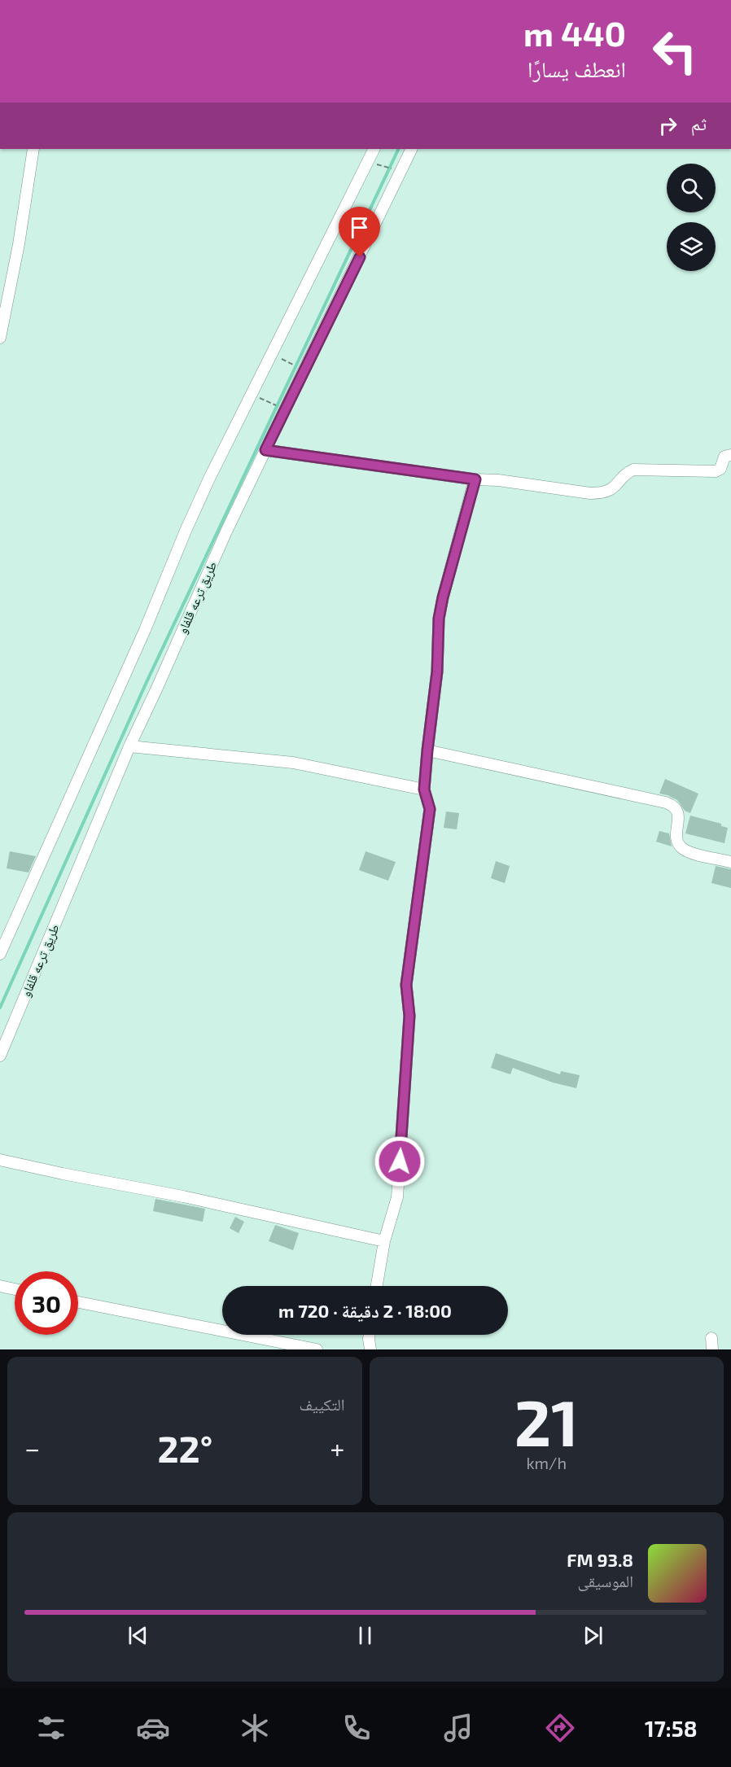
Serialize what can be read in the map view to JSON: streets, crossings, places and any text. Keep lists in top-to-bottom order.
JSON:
{
  "streets": {
    "street": ["طريق ترعه قلفاو"]
  },
  "page": {
    "turn": ["440 m", "انعطف يسارًا"],
    "then": "ثم",
    "limit": "30",
    "trip": "18:00 · 2 دقيقة · 720 m",
    "tile": [
      ["21", "km/h"],
      "التكييف"
    ],
    "heat": ["−", "22°", "+"],
    "song": ["93.8 FM", "الموسيقى"],
    "tabs": "17:58"
  }
}
